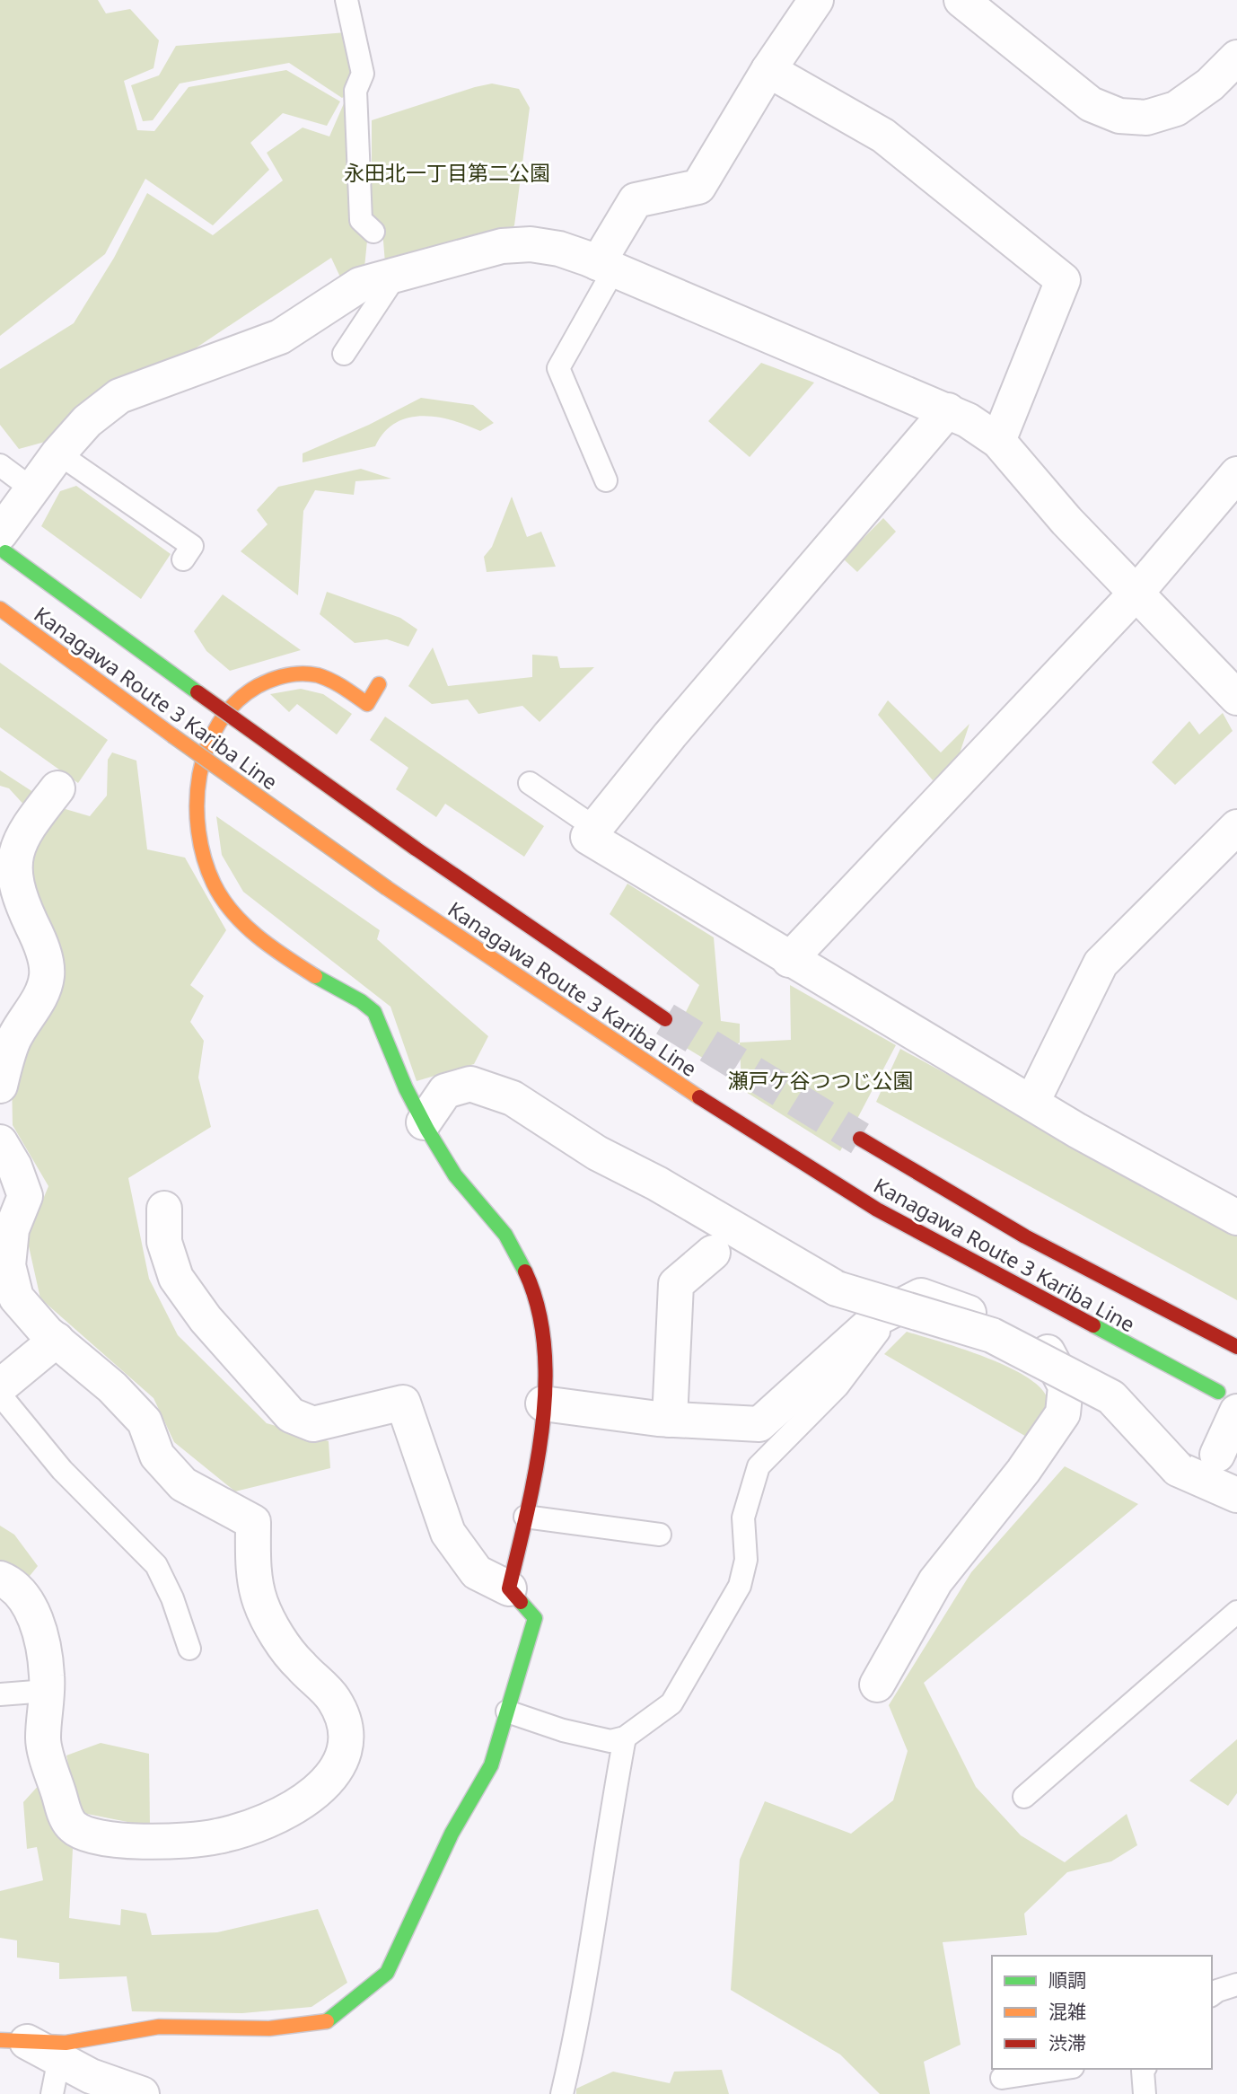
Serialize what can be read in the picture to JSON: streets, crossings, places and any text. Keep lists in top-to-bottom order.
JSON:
{
  "streets": {
    "main road": ["Kanagawa Route 3 Kariba Line"]
  },
  "parks": ["永田北一丁目第二公園", "瀬戸ケ谷つつじ公園"],
  "legend": ["順調", "混雑", "渋滞"]
}
